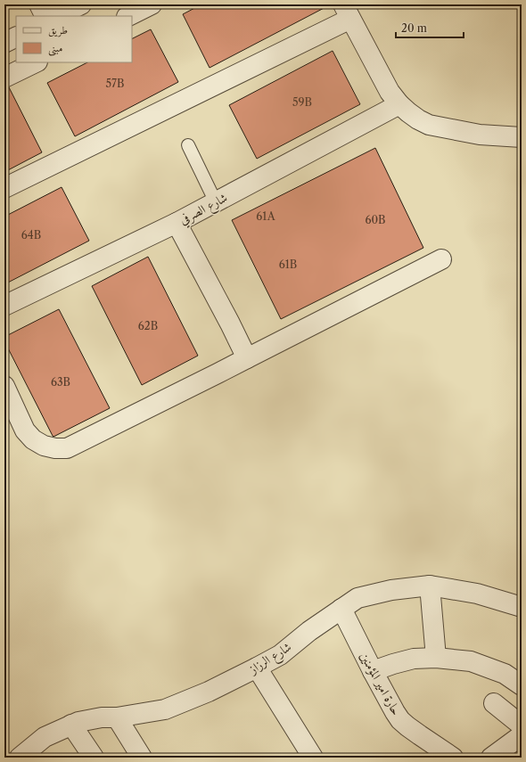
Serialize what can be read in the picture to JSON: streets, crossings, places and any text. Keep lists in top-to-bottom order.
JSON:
{
  "streets": {
    "street": ["شارع الصرفي", "شارع الرزاز", "حارة امير المؤمنين"]
  },
  "crossings": [
    ["شارع الرزاز", "حارة امير المؤمنين"]
  ],
  "house_numbers": [
    "57B",
    "59B",
    "61A",
    "60B",
    "64B",
    "61B",
    "62B",
    "63B"
  ],
  "legend": ["طريق", "مبنى"],
  "scale_bar": "20 m"
}
